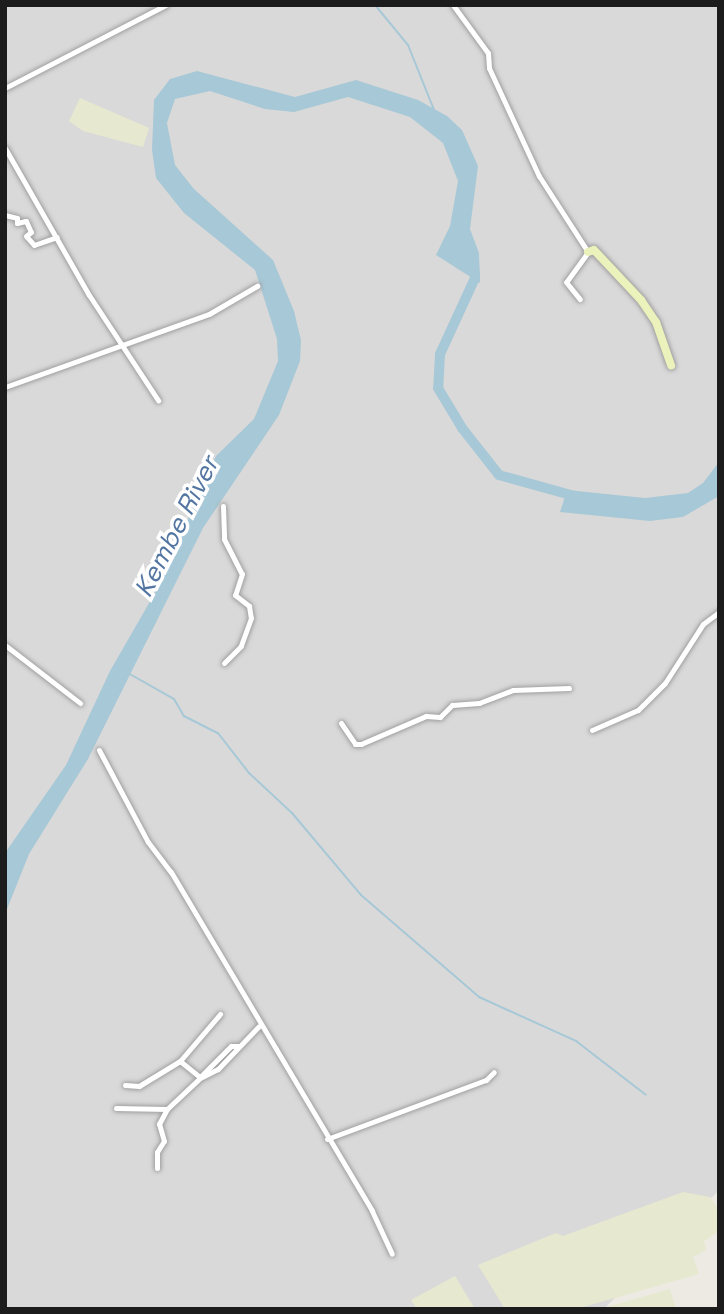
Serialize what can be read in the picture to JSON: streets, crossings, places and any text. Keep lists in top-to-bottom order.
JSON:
{
  "water": ["Kembe River"]
}
